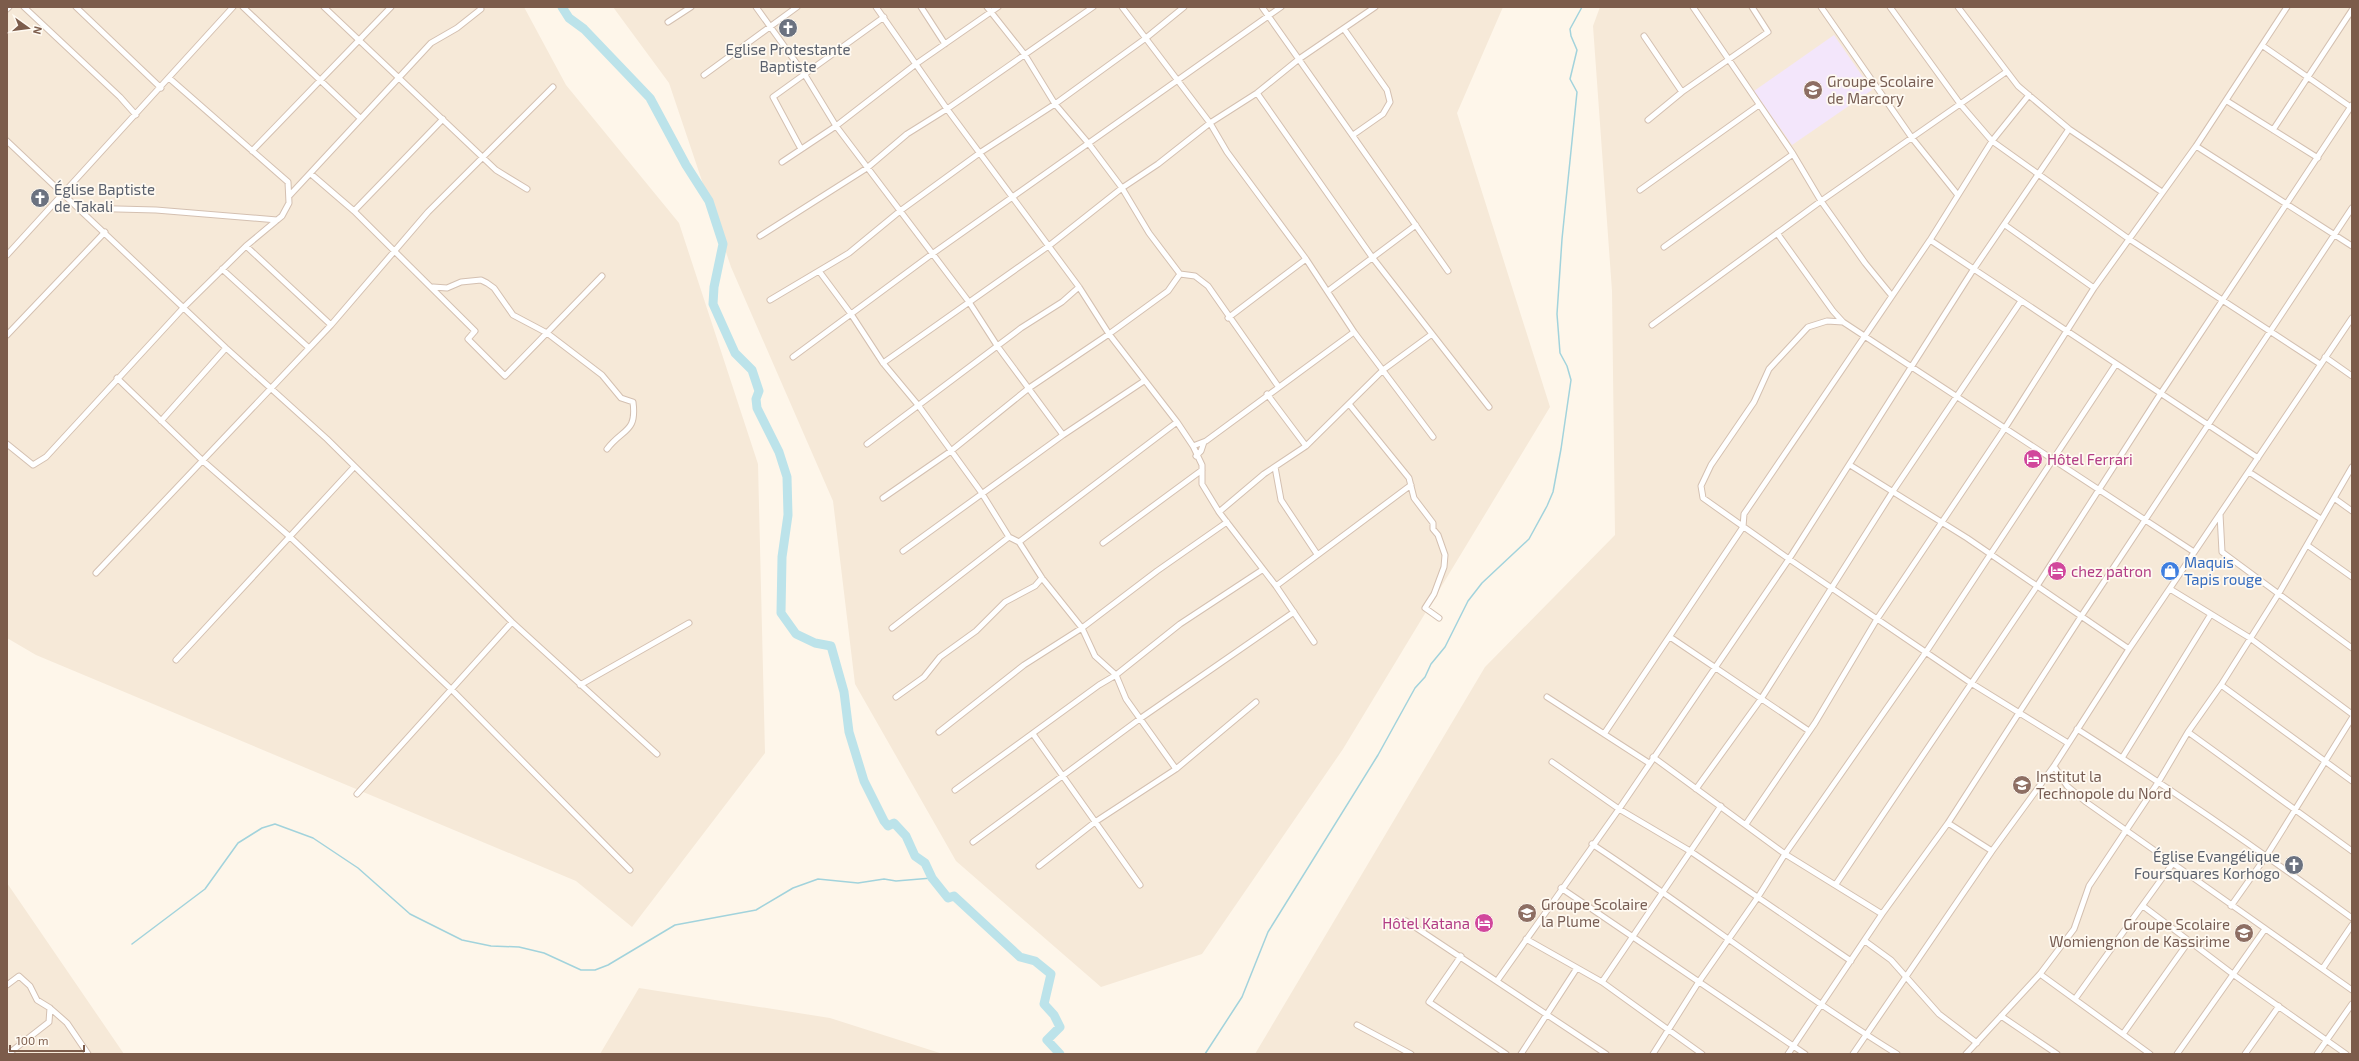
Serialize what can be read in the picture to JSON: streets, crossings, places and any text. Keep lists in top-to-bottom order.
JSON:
{
  "places": {
    "church": ["Eglise Protestante Baptiste", "Église Baptiste de Takali", "Église Evangélique Foursquares Korhogo"],
    "school or university": [
      "Groupe Scolaire de Marcory",
      "Institut la Technopole du Nord",
      "Groupe Scolaire la Plume",
      "Groupe Scolaire Womiengnon de Kassirime"
    ],
    "hotel": ["Hôtel Ferrari", "chez patron", "Hôtel Katana"],
    "shop": ["Maquis Tapis rouge"]
  },
  "scale_bar": "100 m",
  "north": "right"
}
